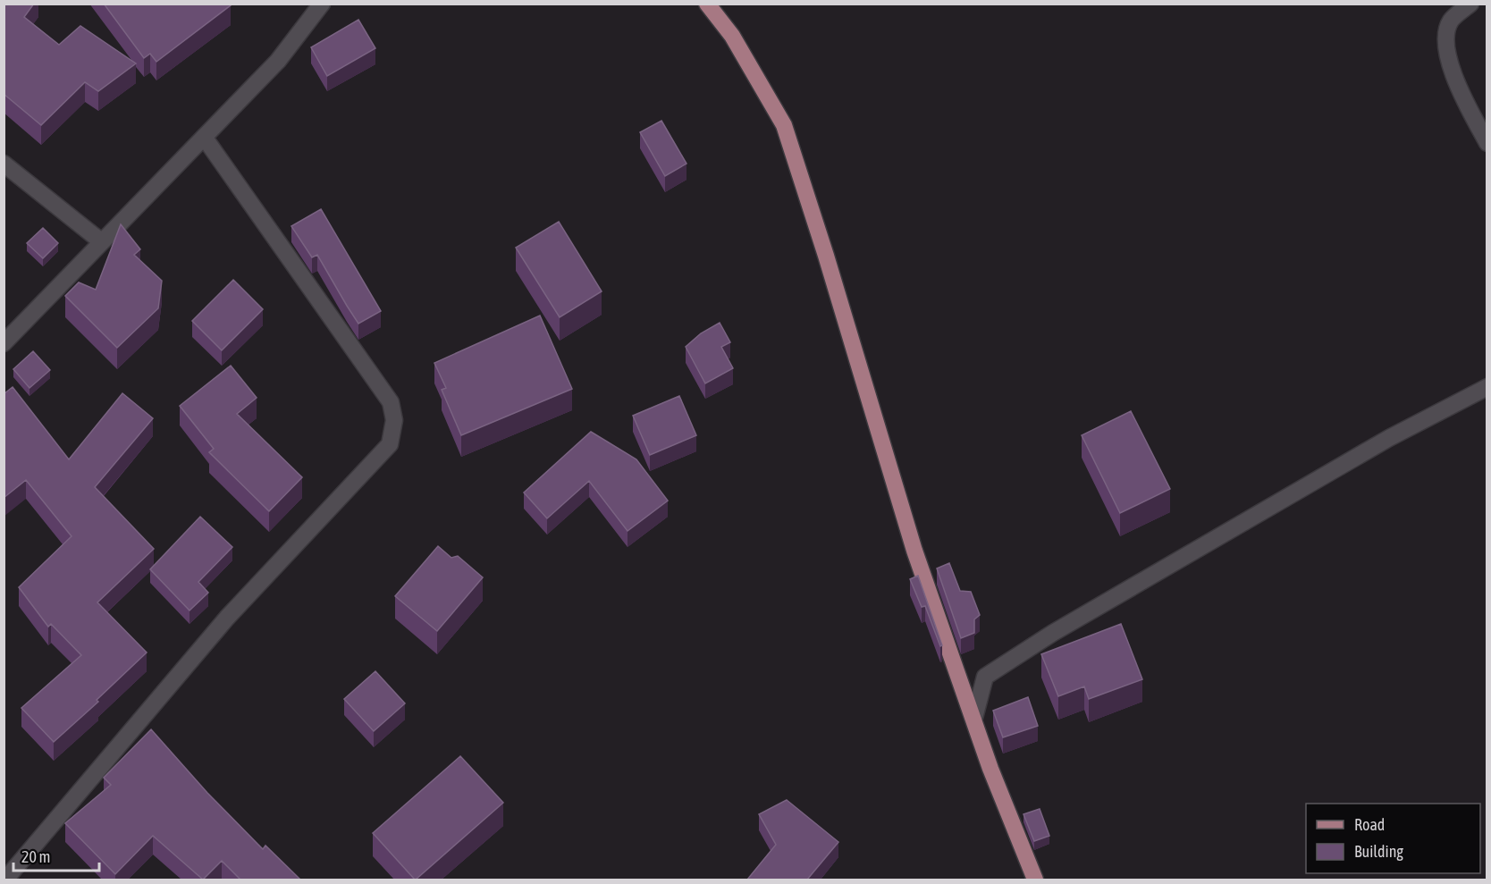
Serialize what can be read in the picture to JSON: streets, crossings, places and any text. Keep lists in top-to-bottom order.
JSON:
{
  "legend": ["Road", "Building"],
  "scale_bar": "20 m"
}
